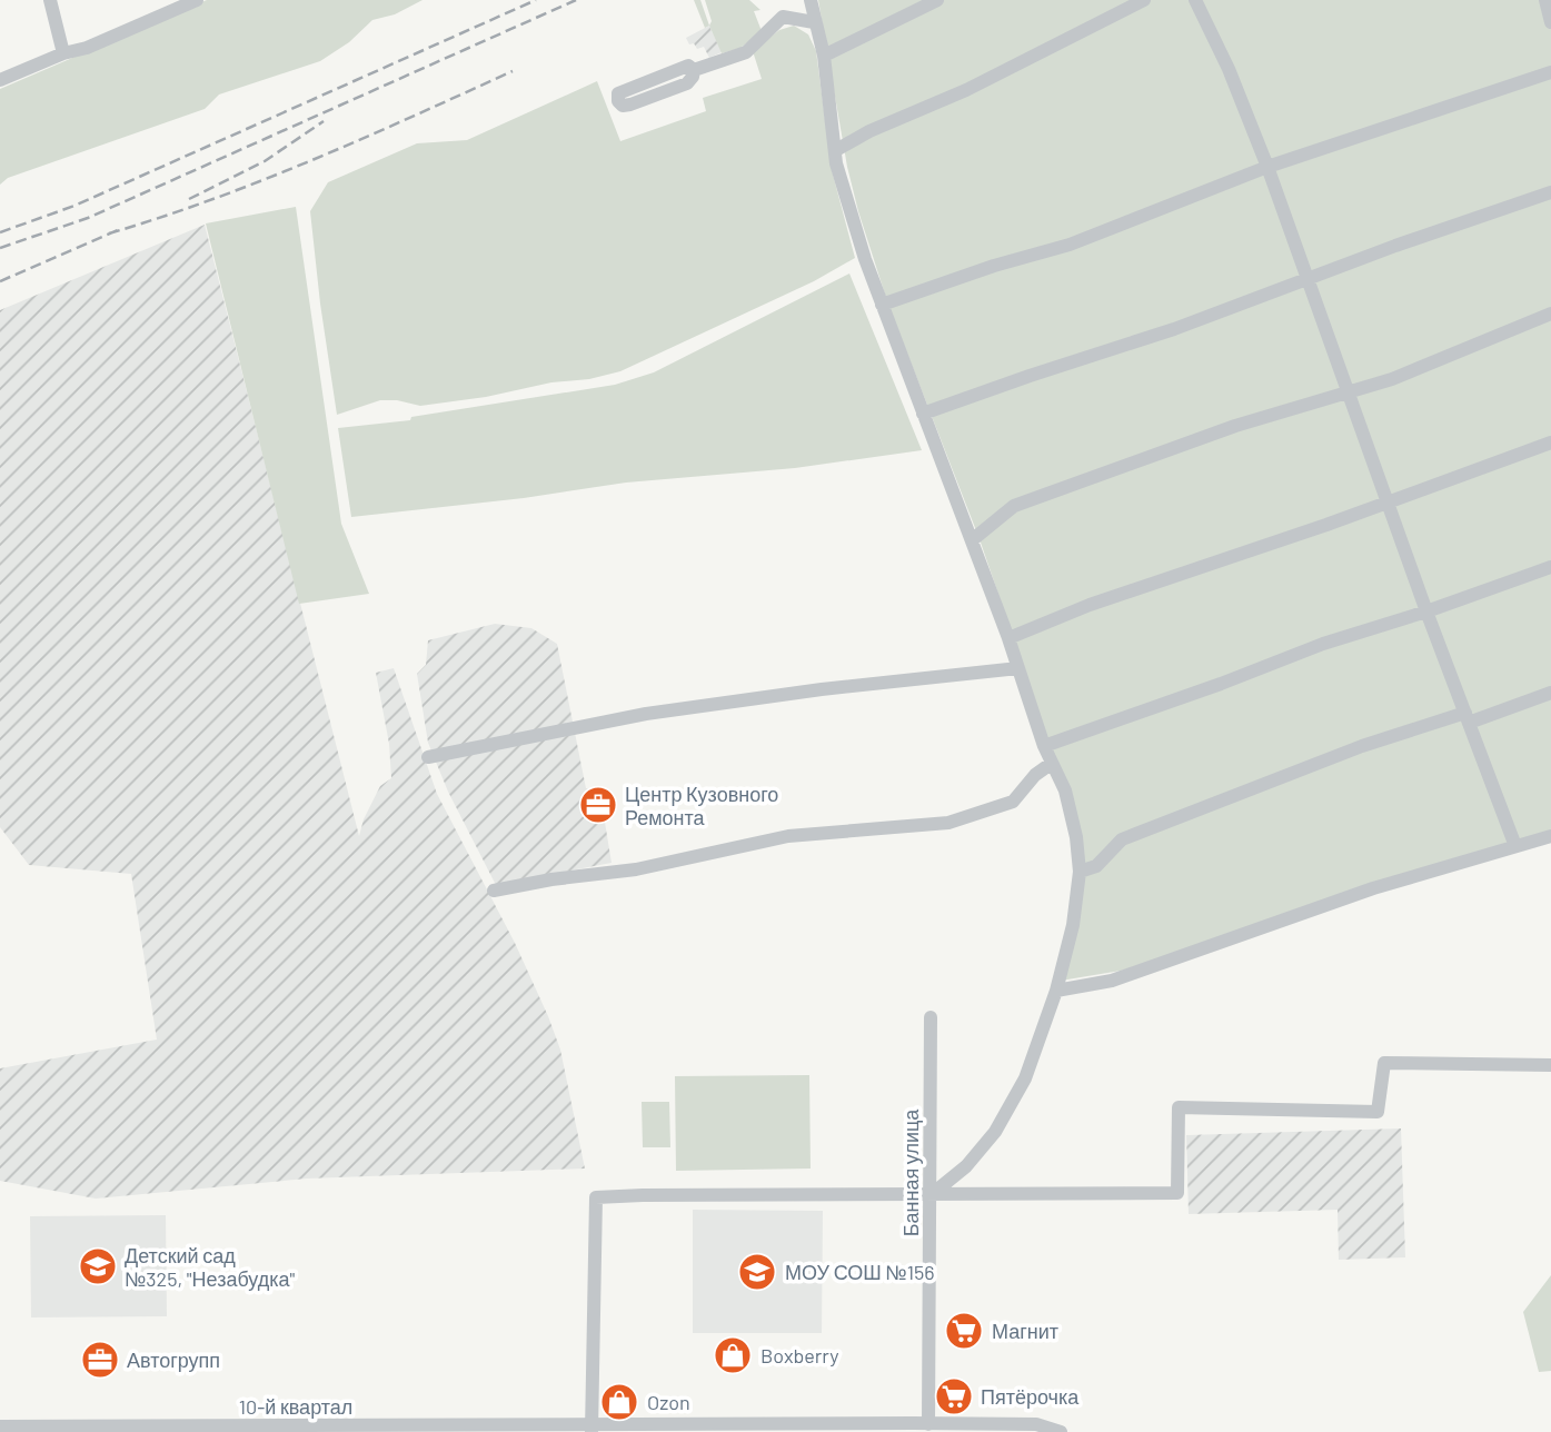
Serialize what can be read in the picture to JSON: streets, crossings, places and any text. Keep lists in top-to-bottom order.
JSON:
{
  "streets": {
    "street": ["Банная улица", "10-й квартал"]
  },
  "crossings": [
    ["Банная улица", "10-й квартал"]
  ],
  "places": {
    "office": ["Центр Кузовного Ремонта", "Автогрупп"],
    "school or university": ["Детский сад №325, \"Незабудка\"", "МОУ СОШ №156"],
    "supermarket": ["Магнит", "Пятёрочка"],
    "shop": ["Boxberry", "Ozon"]
  }
}
